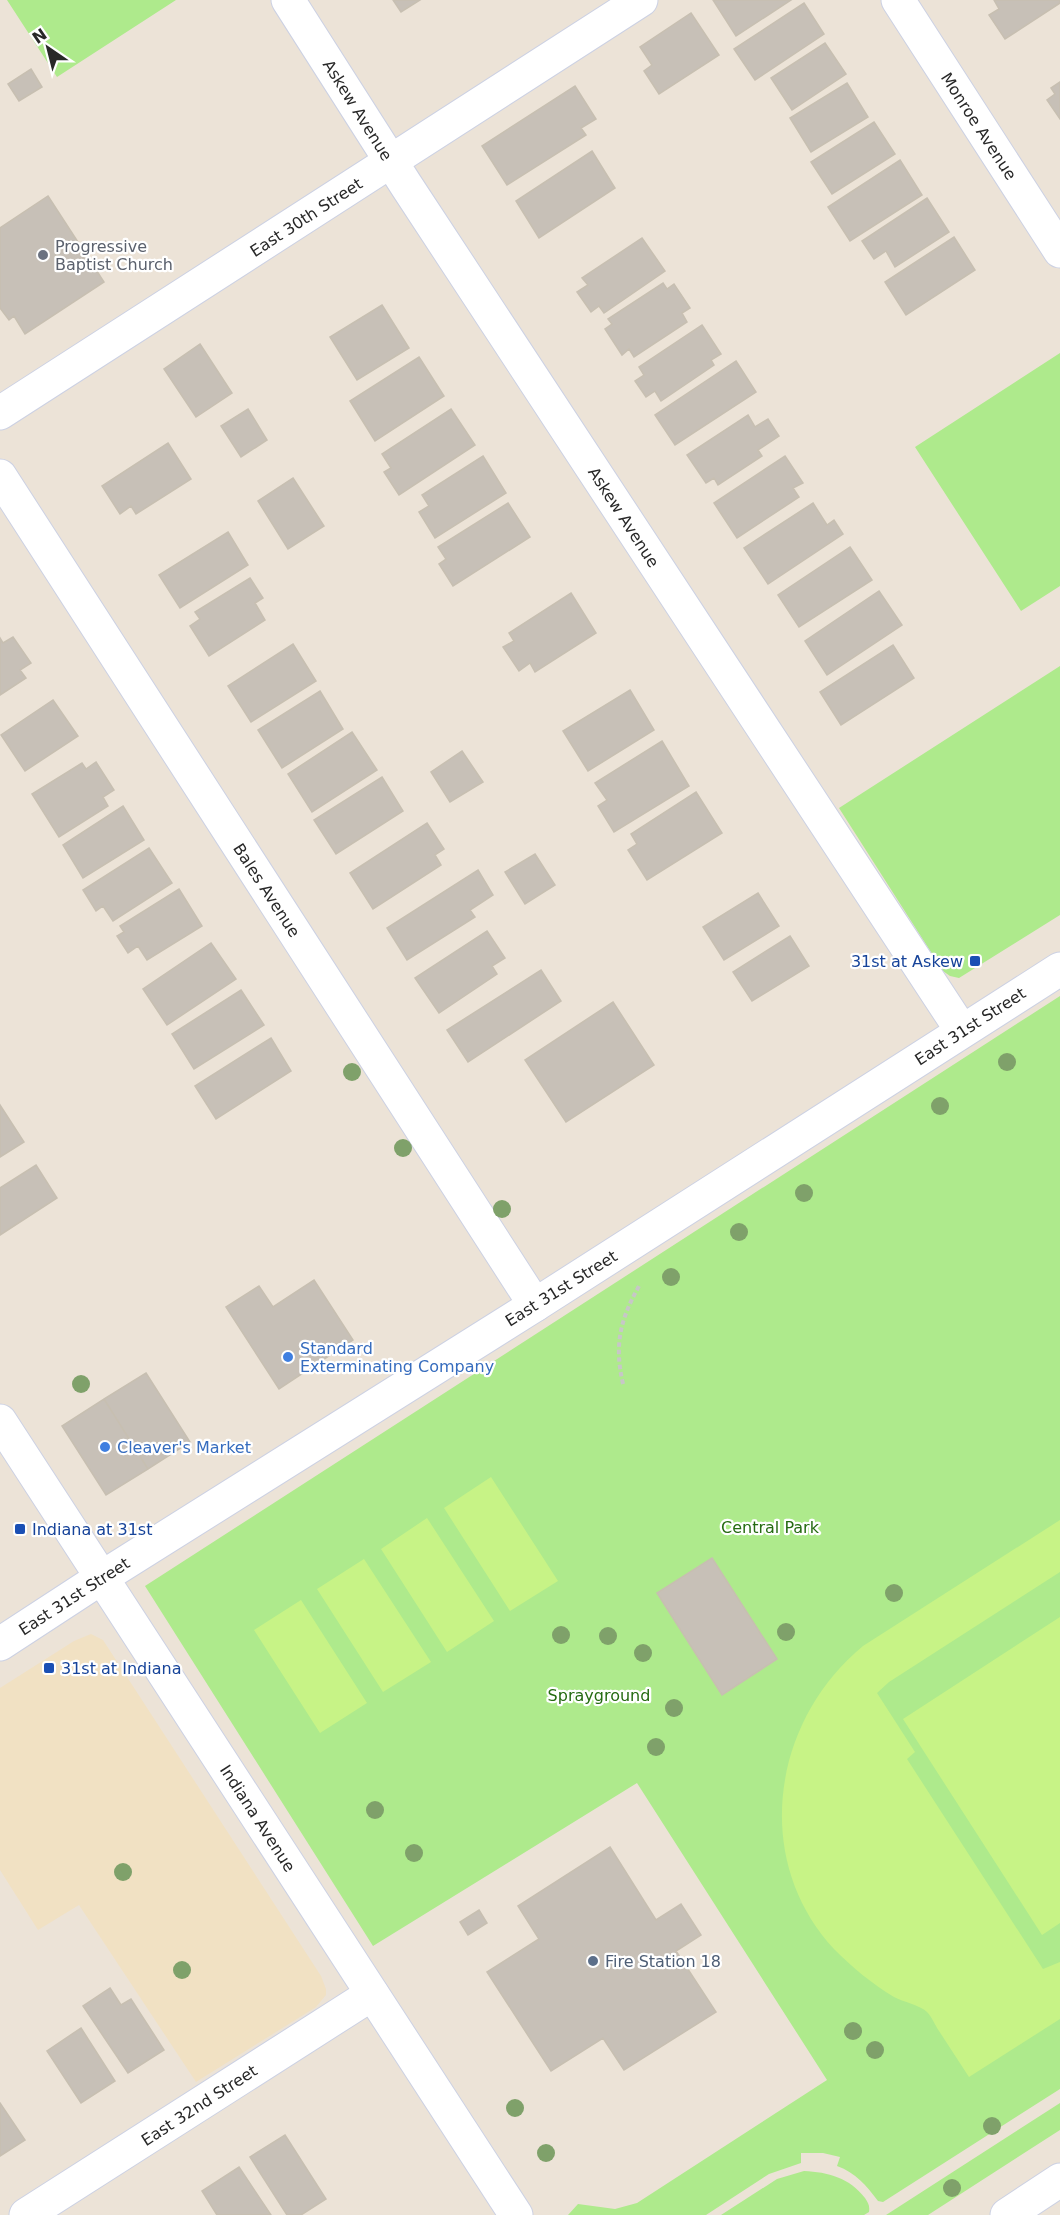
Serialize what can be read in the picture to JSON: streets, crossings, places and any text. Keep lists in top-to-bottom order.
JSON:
{
  "streets": {
    "street": [
      "Askew Avenue",
      "Monroe Avenue",
      "East 30th Street",
      "Bales Avenue",
      "East 31st Street",
      "Indiana Avenue",
      "East 32nd Street"
    ]
  },
  "crossings": [
    ["Askew Avenue", "East 30th Street"],
    ["Askew Avenue", "East 31st Street"],
    ["Bales Avenue", "East 31st Street"],
    ["East 31st Street", "Indiana Avenue"],
    ["Indiana Avenue", "East 32nd Street"]
  ],
  "parks": ["Central Park", "Sprayground"],
  "places": {
    "other": [
      "Progressive Baptist Church",
      "Standard Exterminating Company",
      "Cleaver's Market",
      "Fire Station 18"
    ],
    "transit": ["31st at Askew", "Indiana at 31st", "31st at Indiana"]
  },
  "north": "top left"
}
